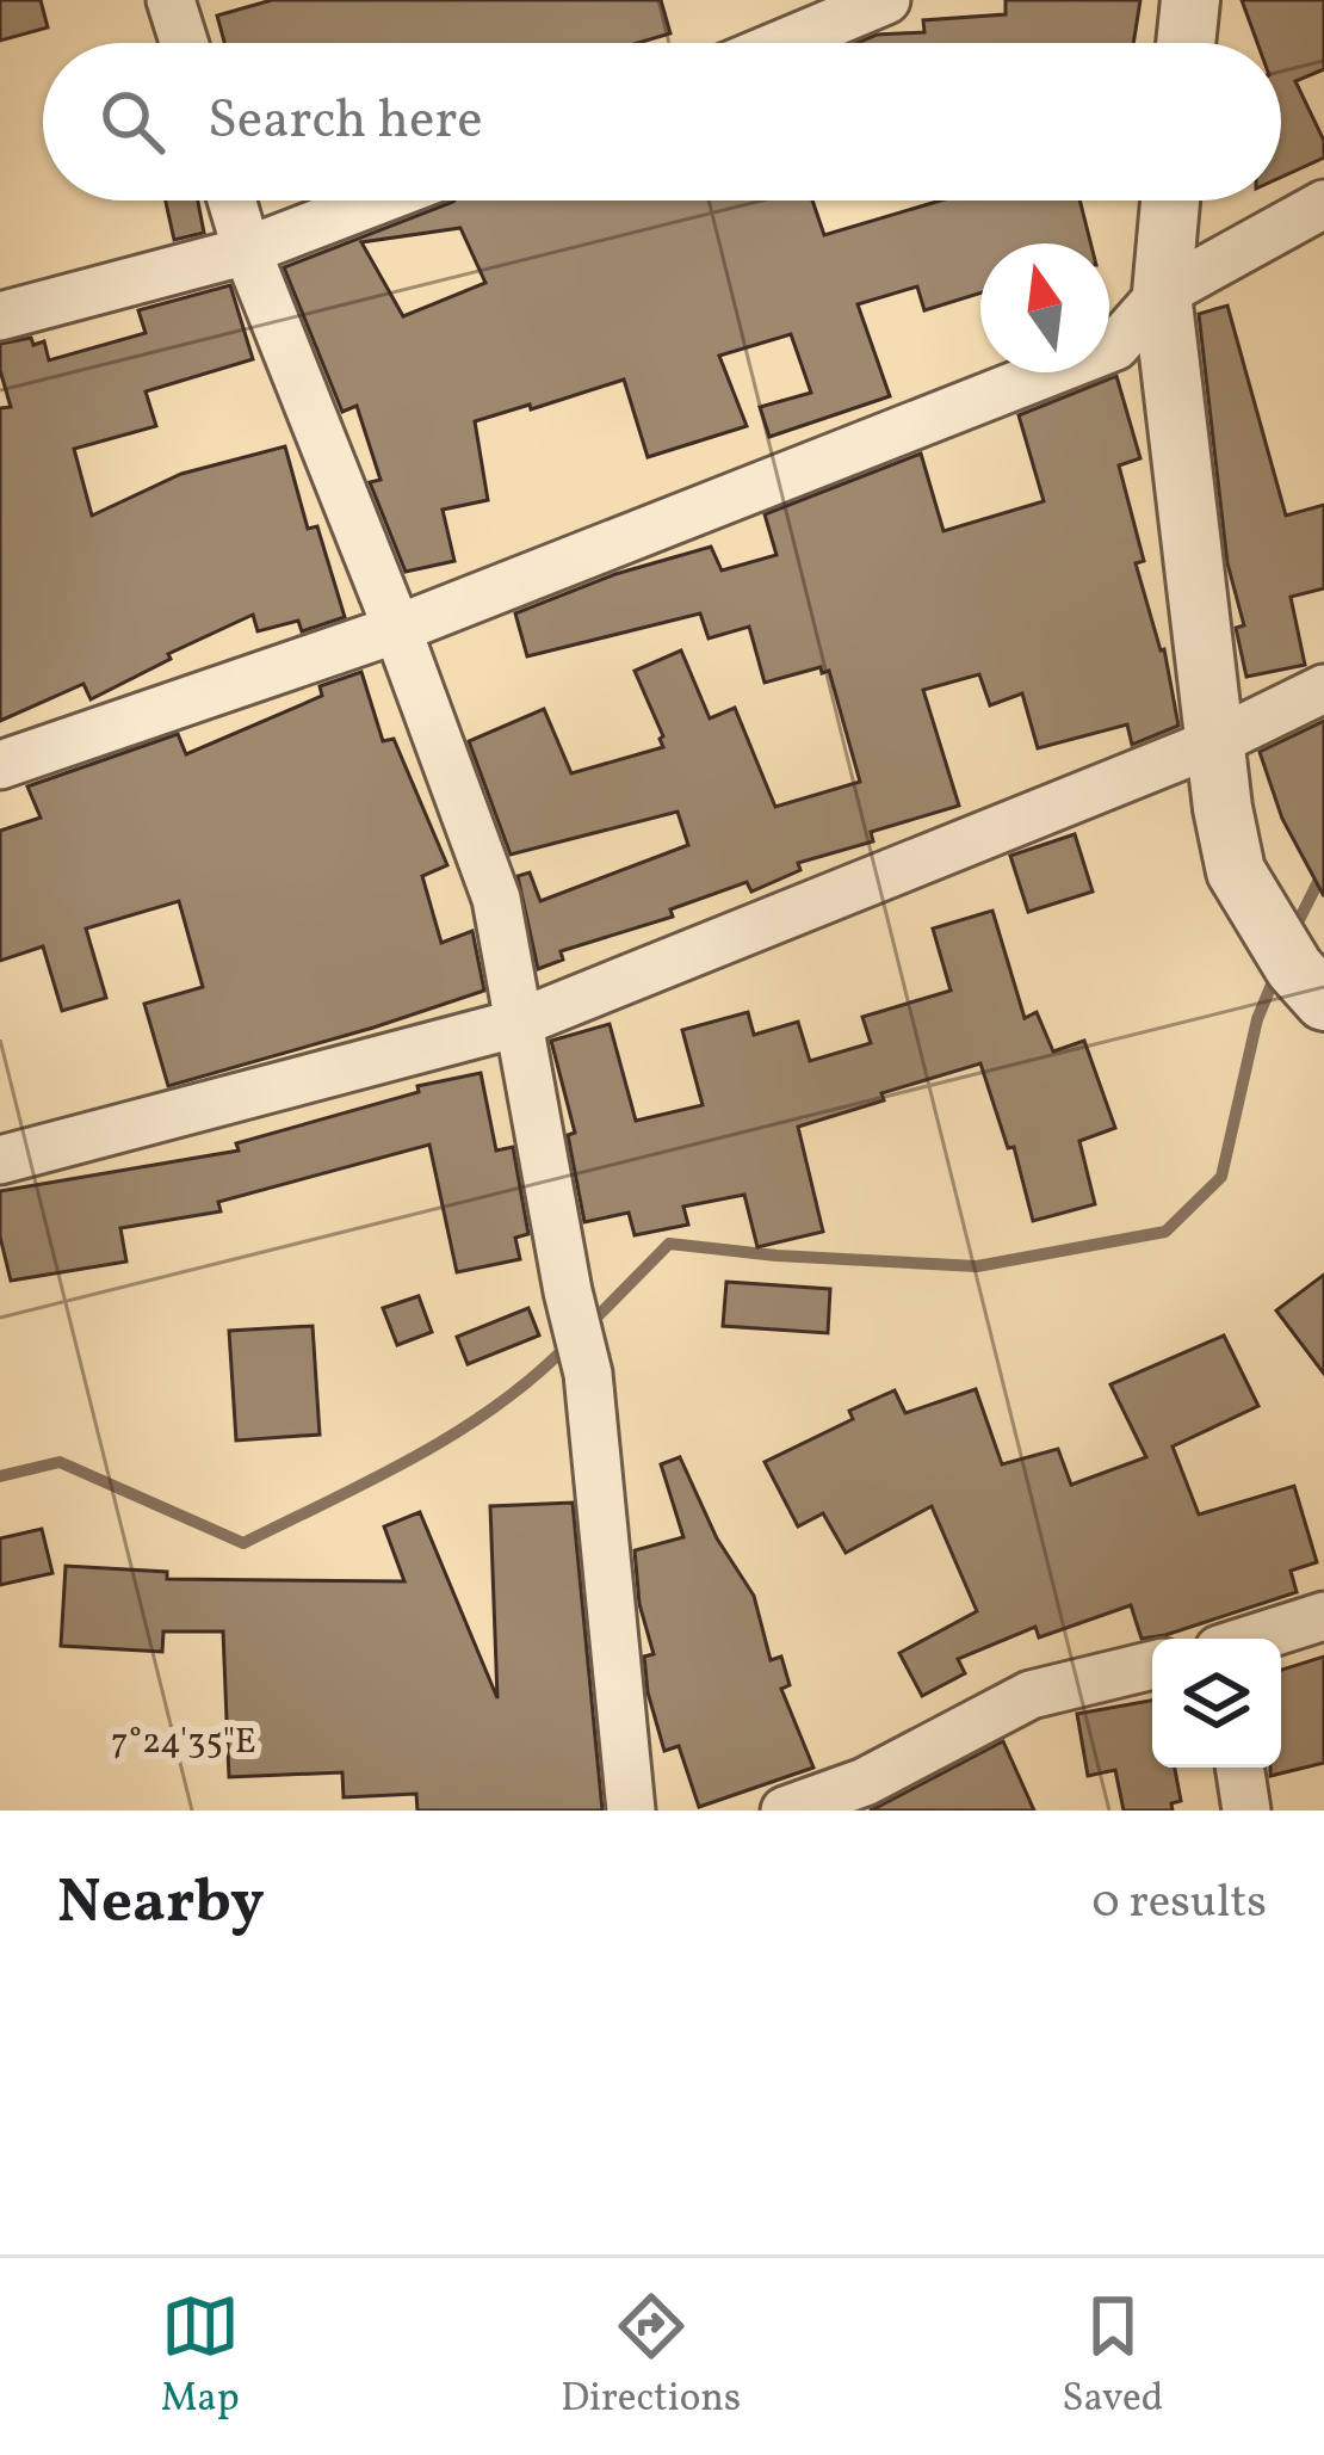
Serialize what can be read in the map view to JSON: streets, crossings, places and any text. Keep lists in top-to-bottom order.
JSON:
{
  "north": "top",
  "page": {
    "search": "Search here",
    "heading": ["Nearby", "0 results"],
    "nav": ["Map", "Directions", "Saved"]
  },
  "coordinates": ["7°24'35\"E"]
}
